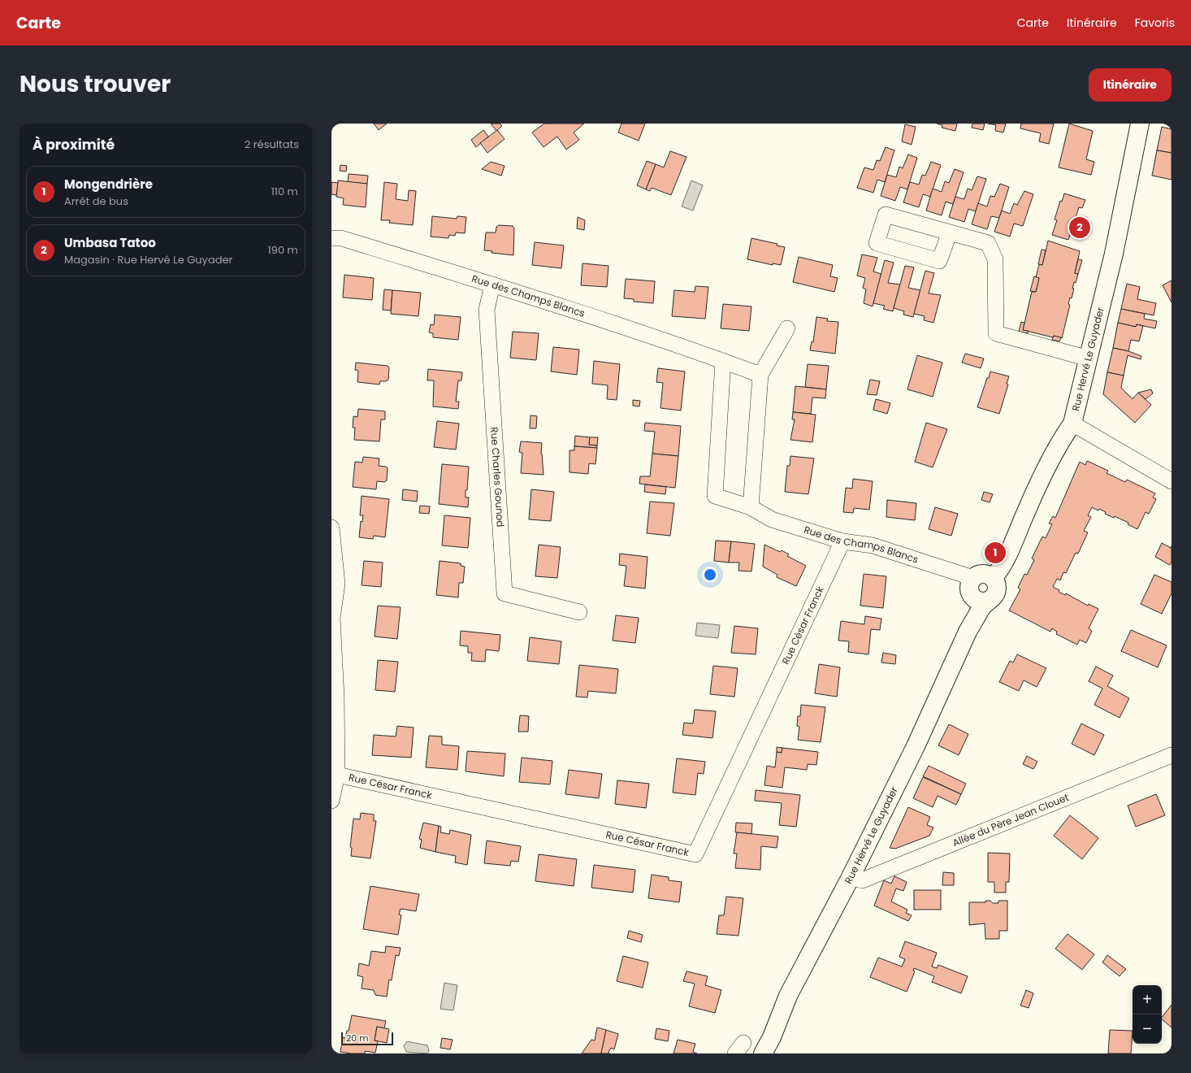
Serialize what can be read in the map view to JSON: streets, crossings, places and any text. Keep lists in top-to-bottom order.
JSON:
{
  "streets": {
    "street": [
      "Rue des Champs Blancs",
      "Rue Hervé Le Guyader",
      "Rue Charles Gounod",
      "Rue César Franck",
      "Allée du Père Jean Clouet"
    ]
  },
  "crossings": [
    ["Rue des Champs Blancs", "Rue Hervé Le Guyader"],
    ["Rue des Champs Blancs", "Rue Charles Gounod"],
    ["Rue des Champs Blancs", "Rue César Franck"],
    ["Rue Hervé Le Guyader", "Allée du Père Jean Clouet"]
  ],
  "scale_bar": "20 m",
  "page": {
    "header": "Carte",
    "nav": ["Carte", "Itinéraire", "Favoris"],
    "title": "Nous trouver",
    "buttons": "Itinéraire",
    "heading": ["À proximité", "2 résultats"],
    "list": [
      {
        "mark": "1",
        "name": "Mongendrière",
        "note": "Arrêt de bus",
        "value": "110 m"
      },
      {
        "mark": "2",
        "name": "Umbasa Tatoo",
        "note": "Magasin · Rue Hervé Le Guyader",
        "value": "190 m"
      }
    ],
    "pins": ["2", "1"],
    "map_buttons": ["+", "−"],
    "scale": "20 m"
  }
}
